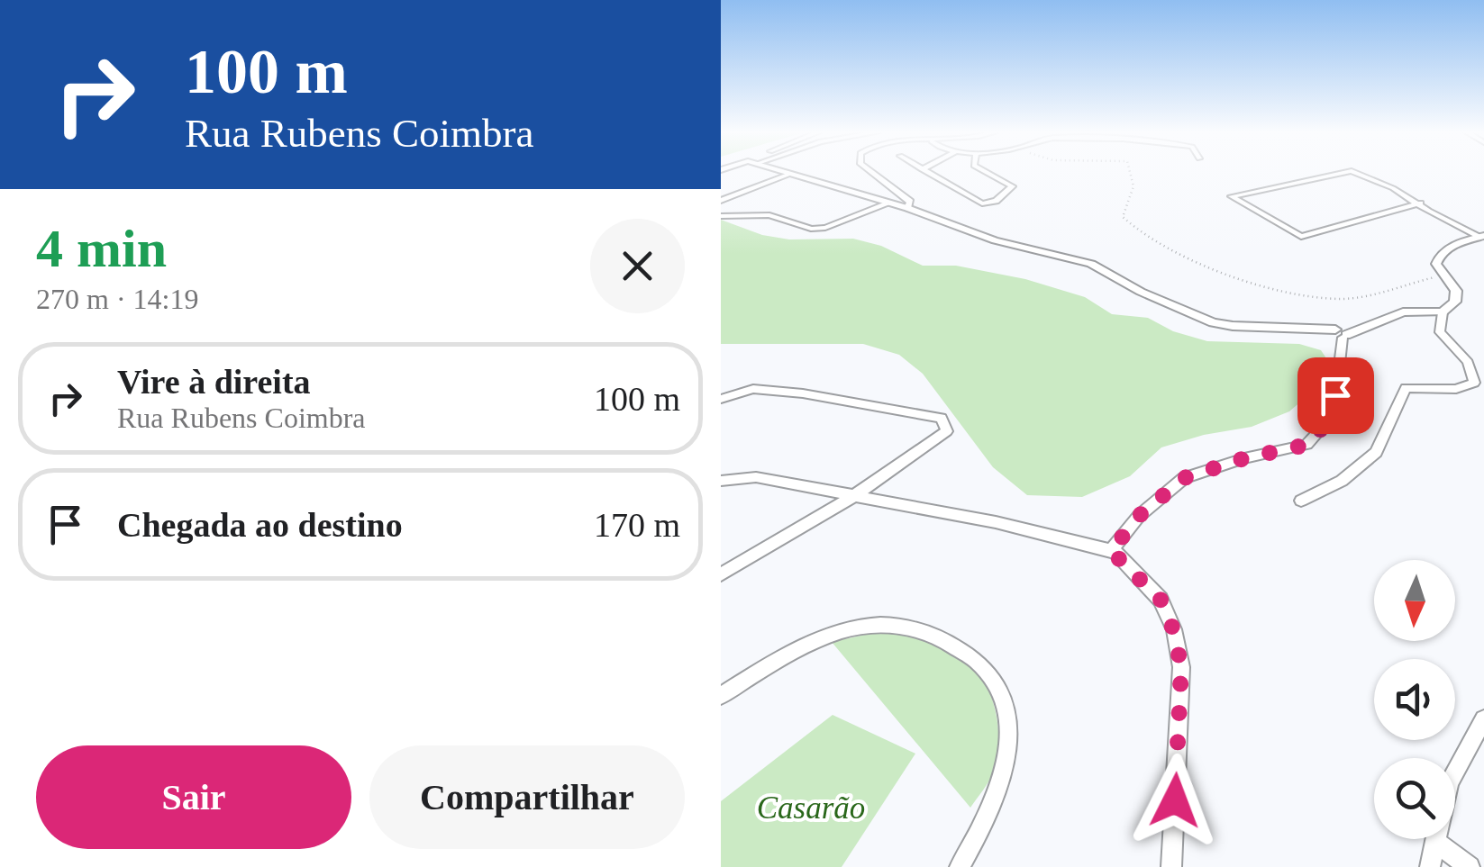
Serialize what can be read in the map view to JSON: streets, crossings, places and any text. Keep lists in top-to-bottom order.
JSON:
{
  "parks": ["Casarão"],
  "north": "bottom",
  "page": {
    "turn": ["100 m", "Rua Rubens Coimbra"],
    "heading": ["4 min", "270 m · 14:19"],
    "list": [
      {
        "name": "Vire à direita",
        "note": "Rua Rubens Coimbra",
        "value": "100 m"
      },
      {
        "name": "Chegada ao destino",
        "value": "170 m"
      }
    ],
    "buttons": ["Sair", "Compartilhar"]
  }
}
